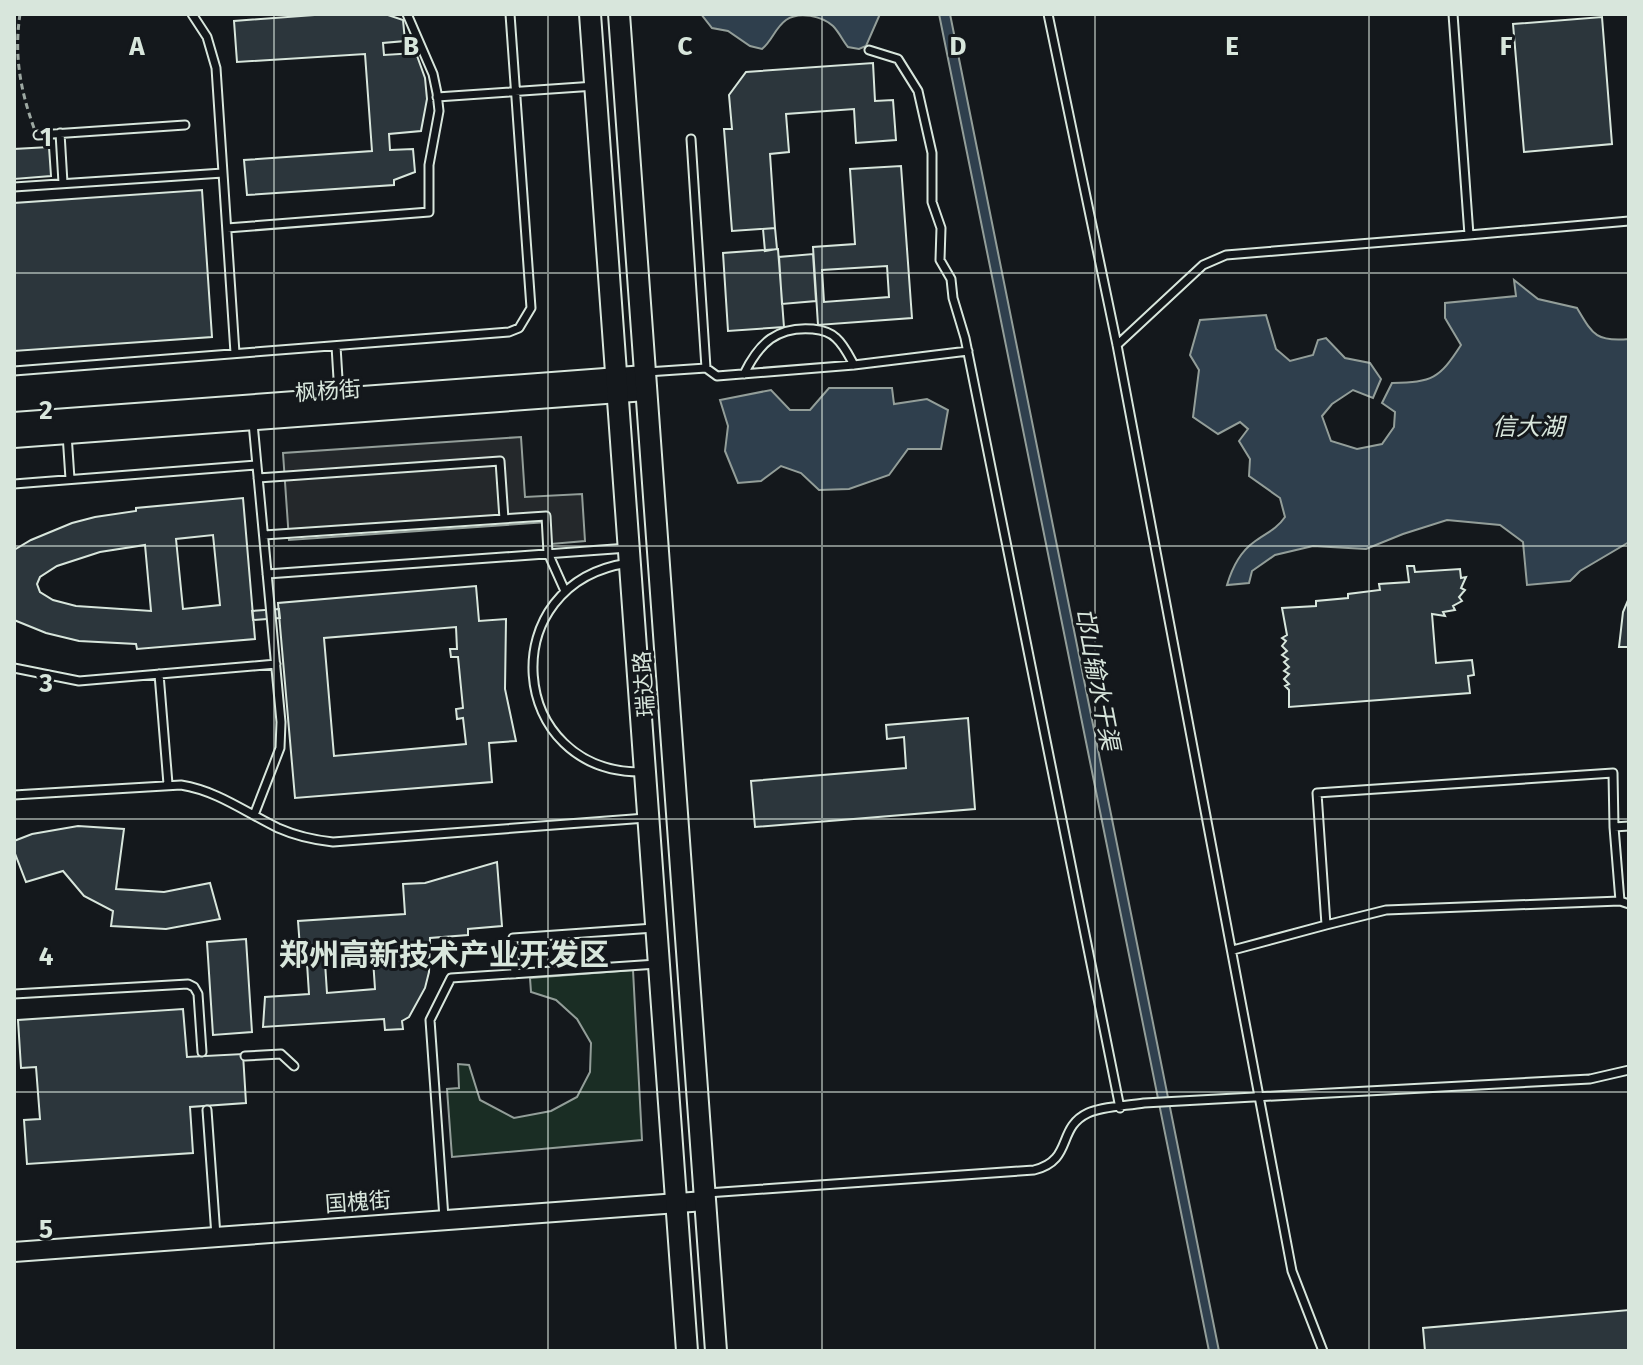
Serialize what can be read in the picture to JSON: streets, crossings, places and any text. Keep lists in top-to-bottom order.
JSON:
{
  "streets": {
    "main road": ["瑞达路"],
    "street": ["枫杨街", "国槐街"]
  },
  "crossings": [
    ["枫杨街", "瑞达路"],
    ["瑞达路", "国槐街"]
  ],
  "districts": ["郑州高新技术产业开发区"],
  "water": ["信大湖", "邙山输水干渠"],
  "grid": {
    "columns": [
      "A",
      "B",
      "C",
      "D",
      "E",
      "F"
    ],
    "rows": [
      "1",
      "2",
      "3",
      "4",
      "5"
    ]
  }
}
